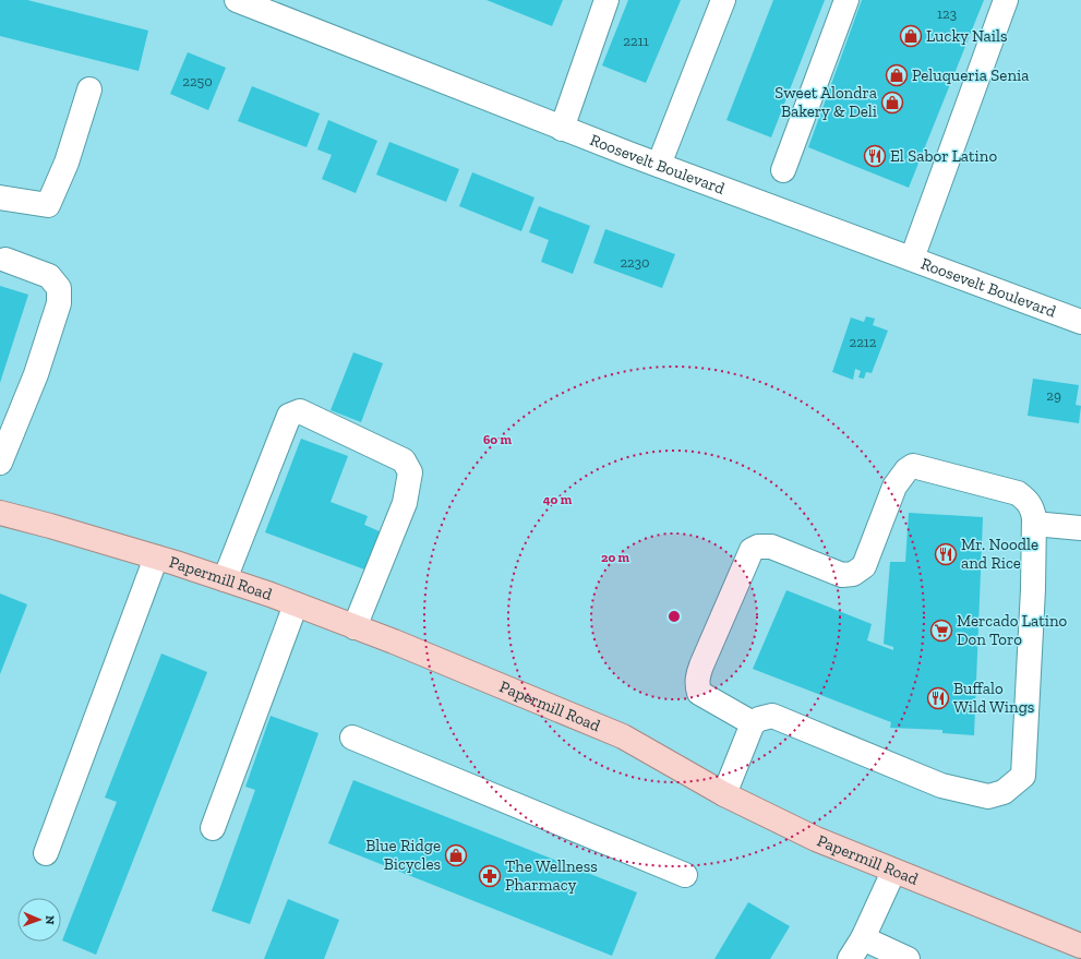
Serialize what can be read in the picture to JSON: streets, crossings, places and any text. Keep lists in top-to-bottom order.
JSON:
{
  "streets": {
    "main road": ["Papermill Road"],
    "street": ["Roosevelt Boulevard"]
  },
  "places": {
    "shop": [
      "Lucky Nails",
      "Peluqueria Senia",
      "Sweet Alondra Bakery & Deli",
      "Blue Ridge Bicycles"
    ],
    "restaurant": ["El Sabor Latino", "Mr. Noodle and Rice", "Buffalo Wild Wings"],
    "supermarket": ["Mercado Latino Don Toro"],
    "pharmacy": ["The Wellness Pharmacy"]
  },
  "house_numbers": [
    "123",
    "2211",
    "2250",
    "2230",
    "2212",
    "29"
  ],
  "north": "right",
  "rings": ["60 m", "40 m", "20 m"]
}
